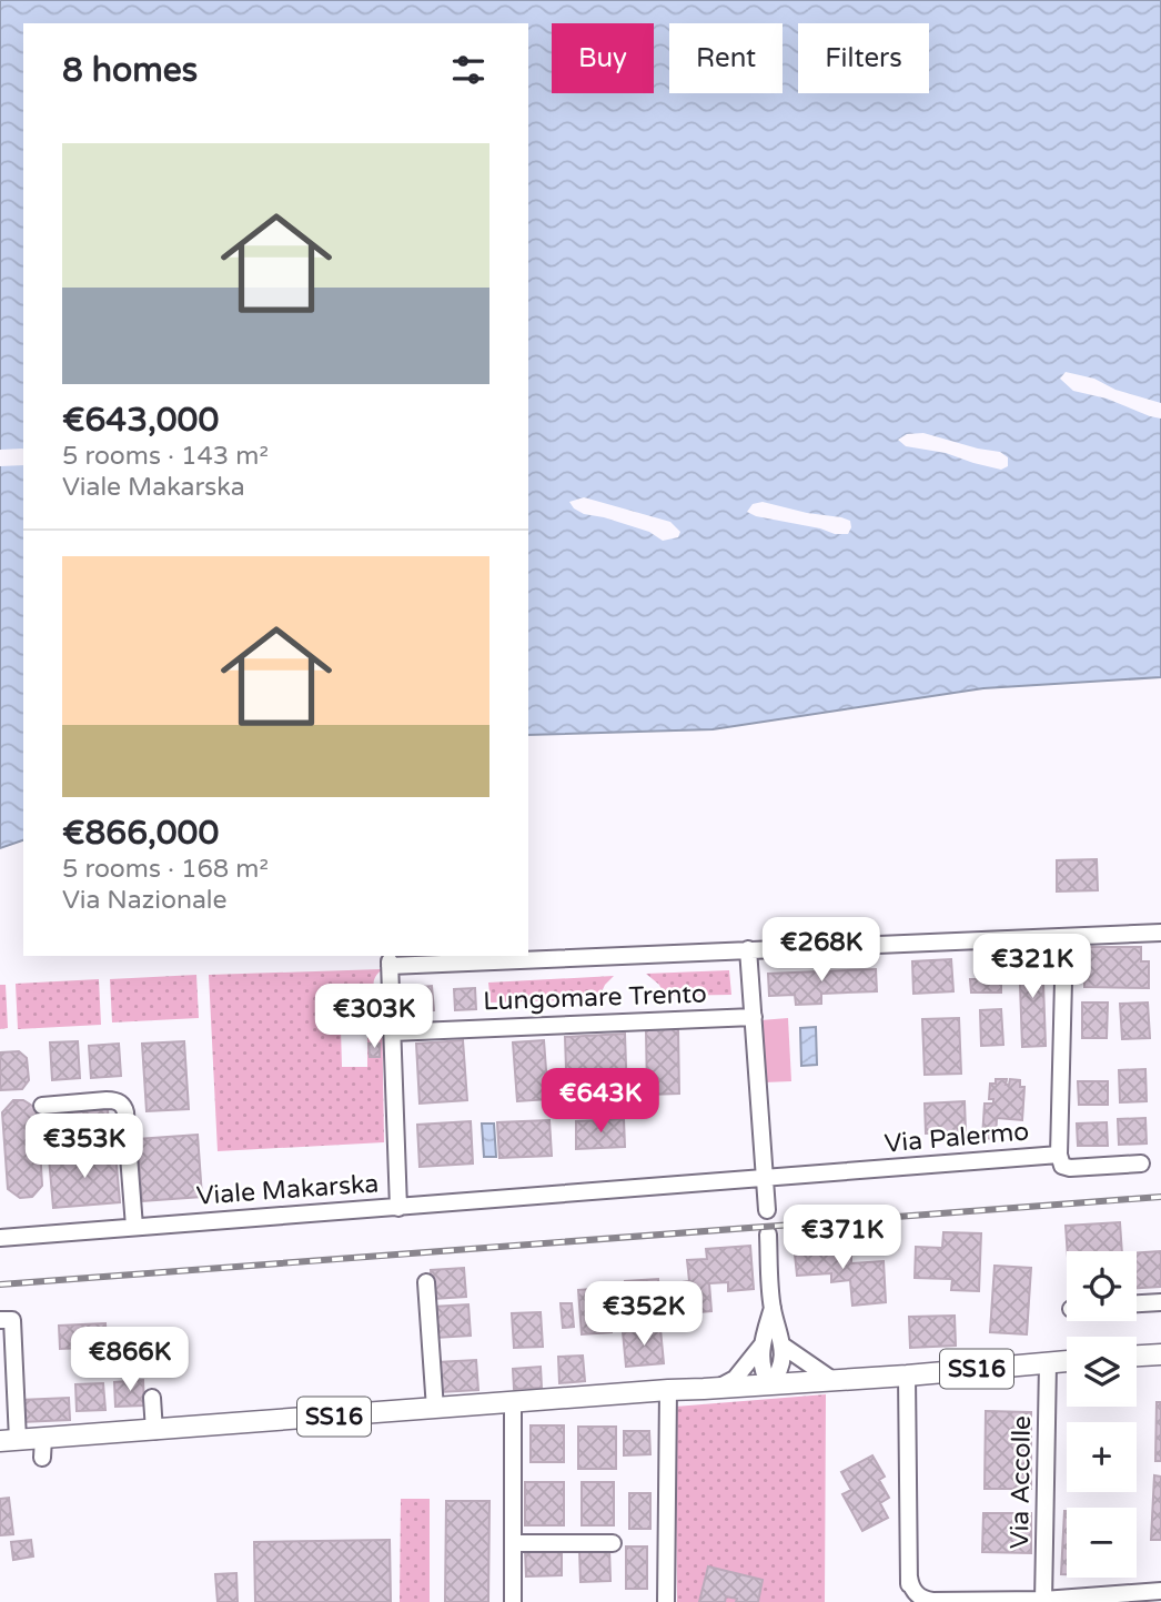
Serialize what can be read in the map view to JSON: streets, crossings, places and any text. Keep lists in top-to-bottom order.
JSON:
{
  "streets": {
    "main road": ["SS16"],
    "street": [
      "Lungomare Trento",
      "Via Palermo",
      "Viale Makarska",
      "Via Accolle"
    ]
  },
  "crossings": [
    ["Lungomare Trento", "Via Palermo"],
    ["Lungomare Trento", "Viale Makarska"],
    ["Via Palermo", "Viale Makarska"],
    ["SS16", "Via Accolle"]
  ],
  "page": {
    "chip": ["Buy", "Rent", "Filters"],
    "heading": "8 homes",
    "list": [
      {
        "name": "€643,000",
        "note": "5 rooms · 143 m² · Viale Makarska"
      },
      {
        "name": "€866,000",
        "note": "5 rooms · 168 m² · Via Nazionale"
      }
    ],
    "price": [
      "€268K",
      "€321K",
      "€303K",
      "€643K",
      "€353K",
      "€371K",
      "€352K",
      "€866K"
    ],
    "map_buttons": ["+", "−"]
  }
}
